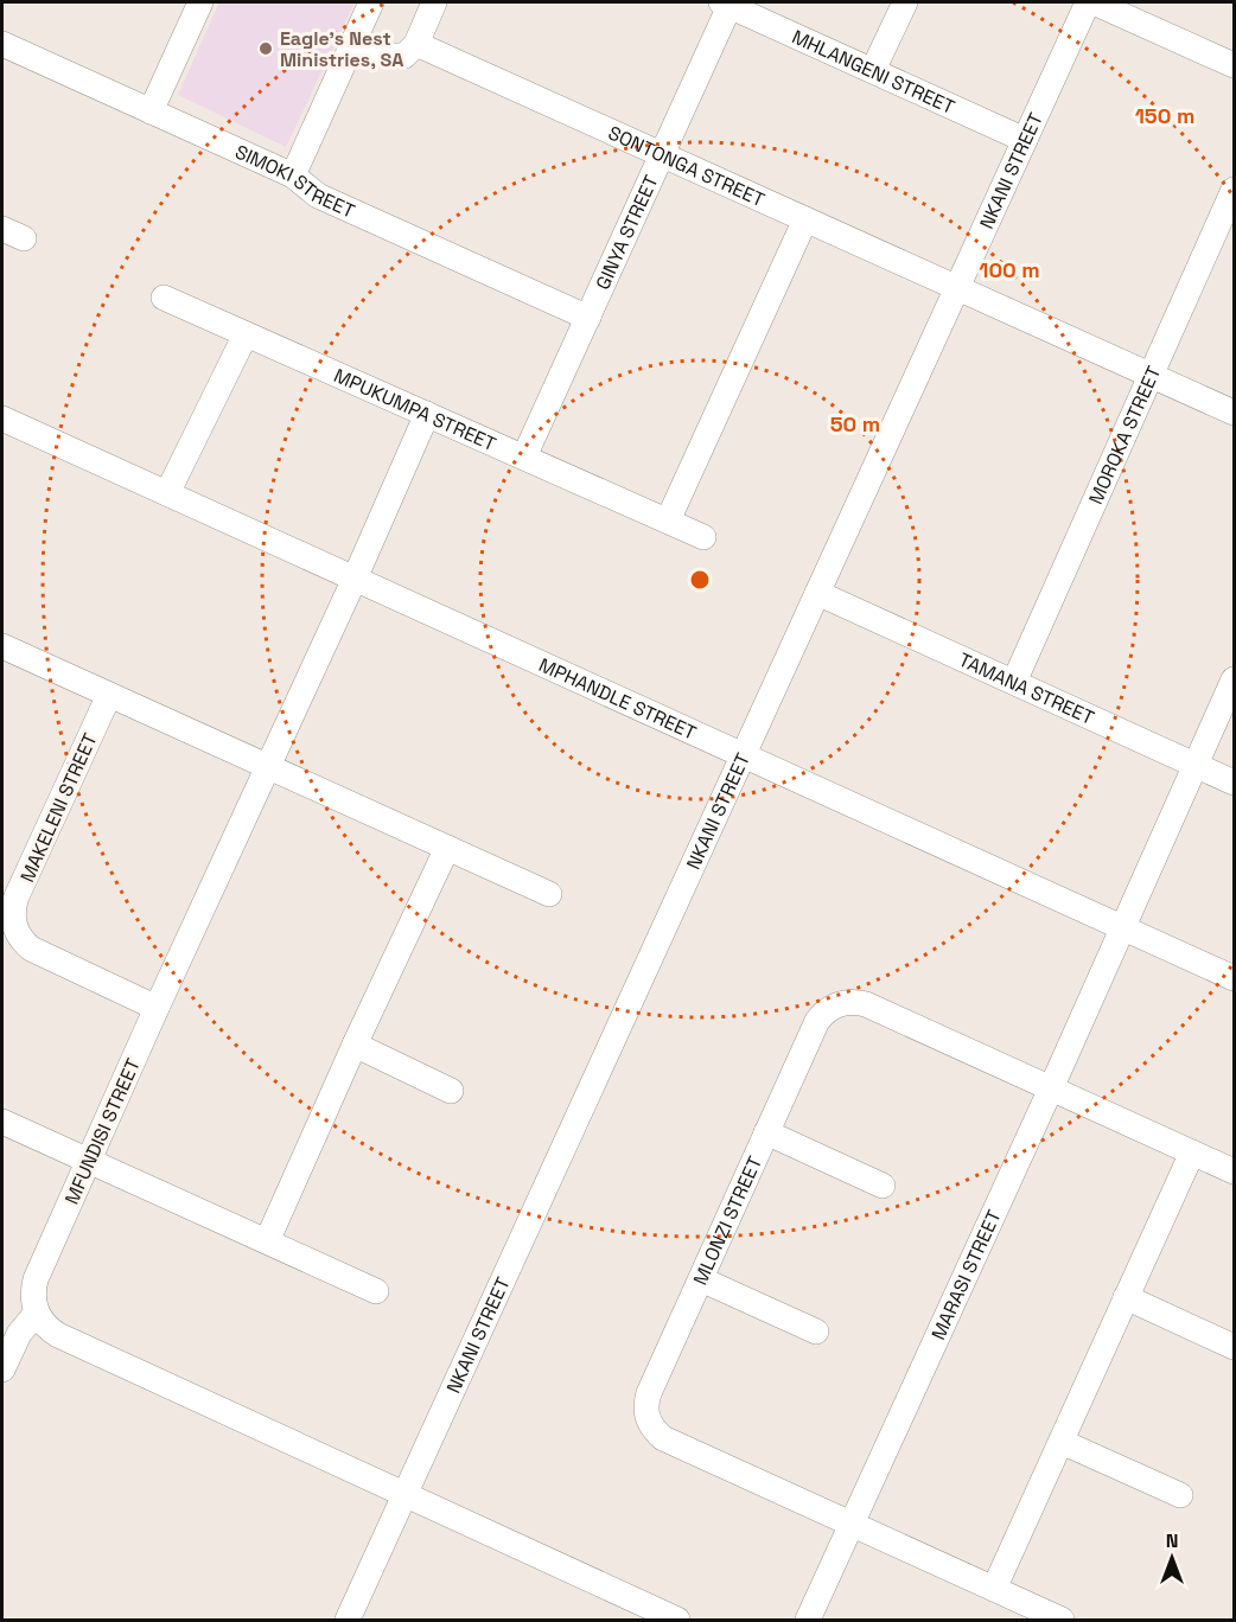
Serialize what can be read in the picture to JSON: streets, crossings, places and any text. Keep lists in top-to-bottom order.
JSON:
{
  "streets": {
    "street": [
      "MHLANGENI STREET",
      "SONTONGA STREET",
      "NKANI STREET",
      "SIMOKI STREET",
      "GINYA STREET",
      "MPUKUMPA STREET",
      "MOROKA STREET",
      "TAMANA STREET",
      "MPHANDLE STREET",
      "MAKELENI STREET",
      "MFUNDISI STREET",
      "MLONZI STREET",
      "MARASI STREET"
    ]
  },
  "crossings": [
    ["MHLANGENI STREET", "NKANI STREET"],
    ["MHLANGENI STREET", "GINYA STREET"],
    ["SONTONGA STREET", "NKANI STREET"],
    ["SONTONGA STREET", "GINYA STREET"],
    ["SONTONGA STREET", "MOROKA STREET"],
    ["NKANI STREET", "TAMANA STREET"],
    ["NKANI STREET", "MPHANDLE STREET"],
    ["SIMOKI STREET", "GINYA STREET"],
    ["GINYA STREET", "MPUKUMPA STREET"],
    ["MPUKUMPA STREET", "MFUNDISI STREET"],
    ["MOROKA STREET", "TAMANA STREET"],
    ["TAMANA STREET", "MARASI STREET"],
    ["MPHANDLE STREET", "MFUNDISI STREET"],
    ["MPHANDLE STREET", "MARASI STREET"],
    ["MAKELENI STREET", "MFUNDISI STREET"],
    ["MLONZI STREET", "MARASI STREET"]
  ],
  "places": ["Eagle's Nest Ministries, SA"],
  "north": "top",
  "rings": ["150 m", "100 m", "50 m"]
}
